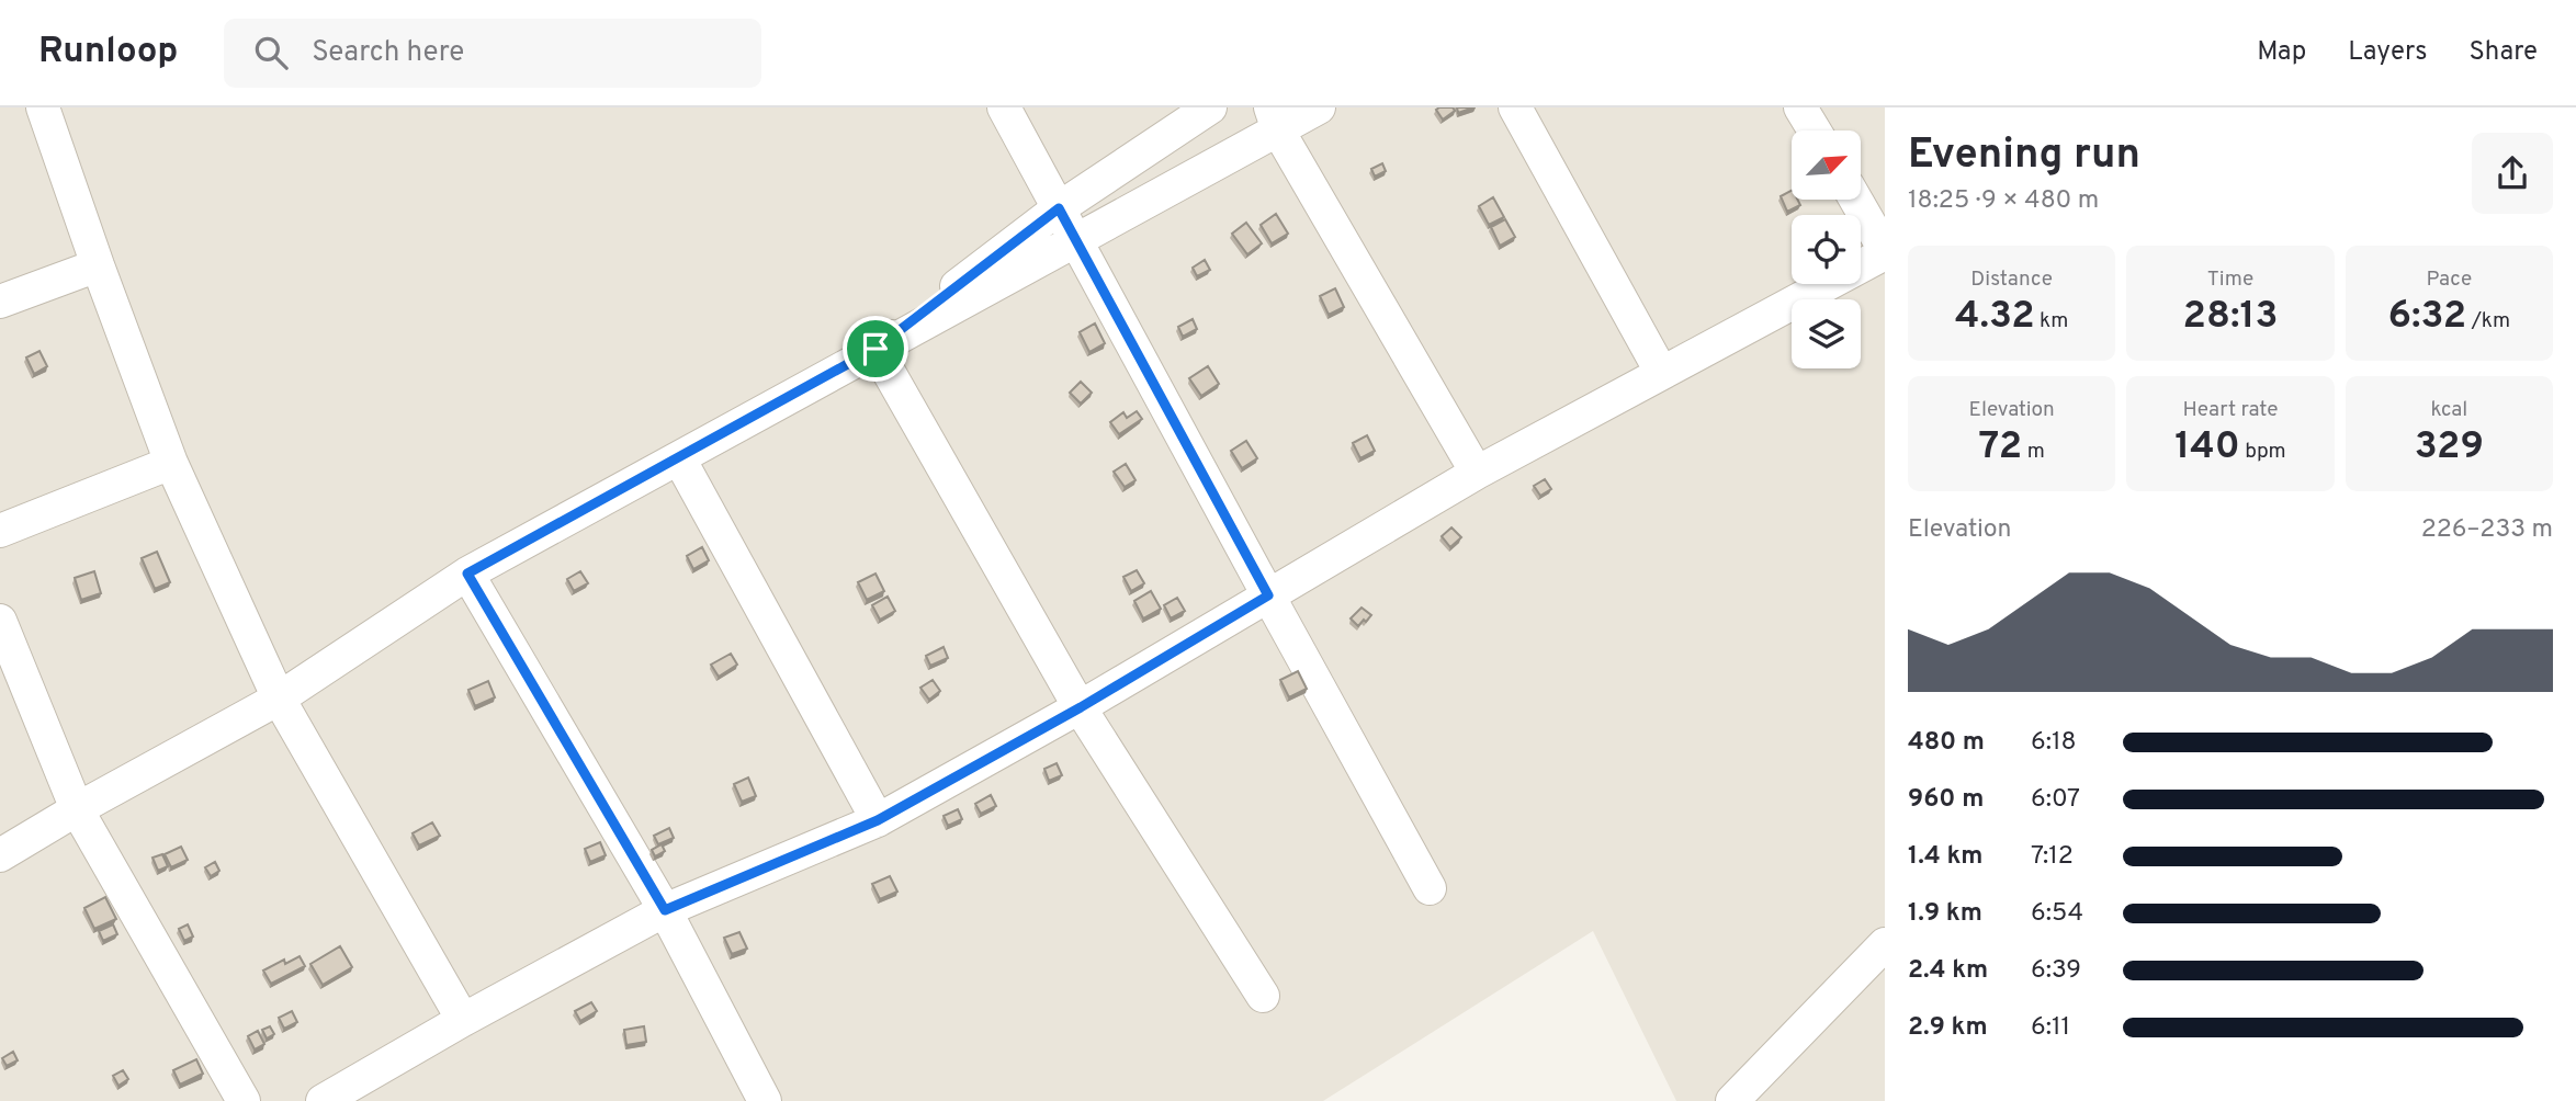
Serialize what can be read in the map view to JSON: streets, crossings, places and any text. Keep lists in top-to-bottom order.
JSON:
{
  "north": "top right",
  "page": {
    "header": "Runloop",
    "search": "Search here",
    "nav": ["Map", "Layers", "Share"],
    "heading": ["Evening run", "18:25 · 9 × 480 m"],
    "stats": [
      ["Distance", "4.32 km"],
      ["Time", "28:13"],
      ["Pace", "6:32 /km"],
      ["Elevation", "72 m"],
      ["Heart rate", "140 bpm"],
      ["kcal", "329"]
    ],
    "chart": ["Elevation", "226–233 m"],
    "list": [
      {
        "name": "480 m",
        "note": "6:18"
      },
      {
        "name": "960 m",
        "note": "6:07"
      },
      {
        "name": "1.4 km",
        "note": "7:12"
      },
      {
        "name": "1.9 km",
        "note": "6:54"
      },
      {
        "name": "2.4 km",
        "note": "6:39"
      },
      {
        "name": "2.9 km",
        "note": "6:11"
      }
    ]
  }
}
